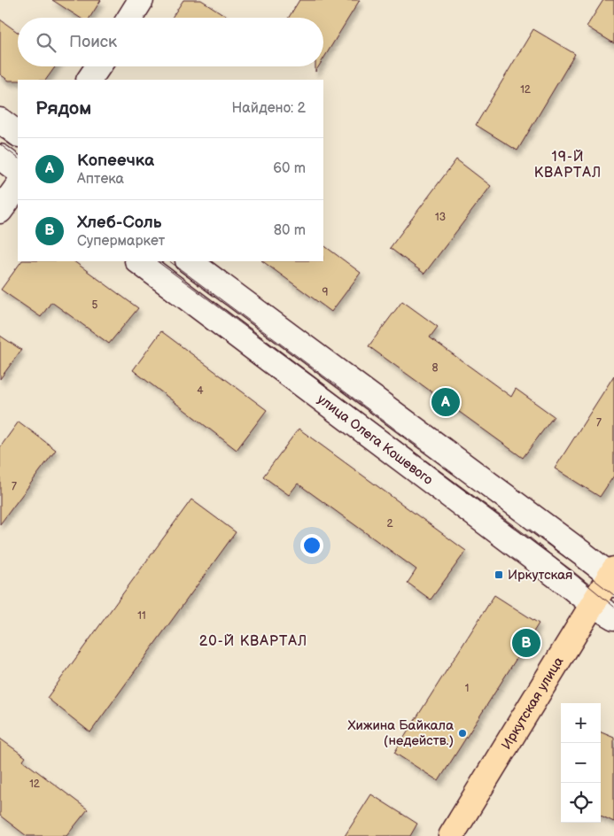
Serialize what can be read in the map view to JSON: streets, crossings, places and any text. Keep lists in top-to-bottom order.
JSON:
{
  "streets": {
    "main road": ["Иркутская улица"],
    "street": ["улица Олега Кошевого"]
  },
  "crossings": [
    ["улица Олега Кошевого", "Иркутская улица"]
  ],
  "districts": ["19-Й КВАРТАЛ", "20-Й КВАРТАЛ"],
  "places": {
    "transit": ["Иркутская"],
    "other": ["Хижина Байкала (недейств.)"]
  },
  "house_numbers": [
    "12",
    "13",
    "9",
    "5",
    "8",
    "4",
    "7",
    "7",
    "2",
    "11",
    "1",
    "12"
  ],
  "page": {
    "search": "Поиск",
    "heading": ["Рядом", "Найдено: 2"],
    "list": [
      {
        "mark": "A",
        "name": "Копеечка",
        "note": "Аптека",
        "value": "60 m"
      },
      {
        "mark": "B",
        "name": "Хлеб-Соль",
        "note": "Супермаркет",
        "value": "80 m"
      }
    ],
    "pins": ["A", "B"],
    "map_buttons": ["+", "−"]
  }
}
